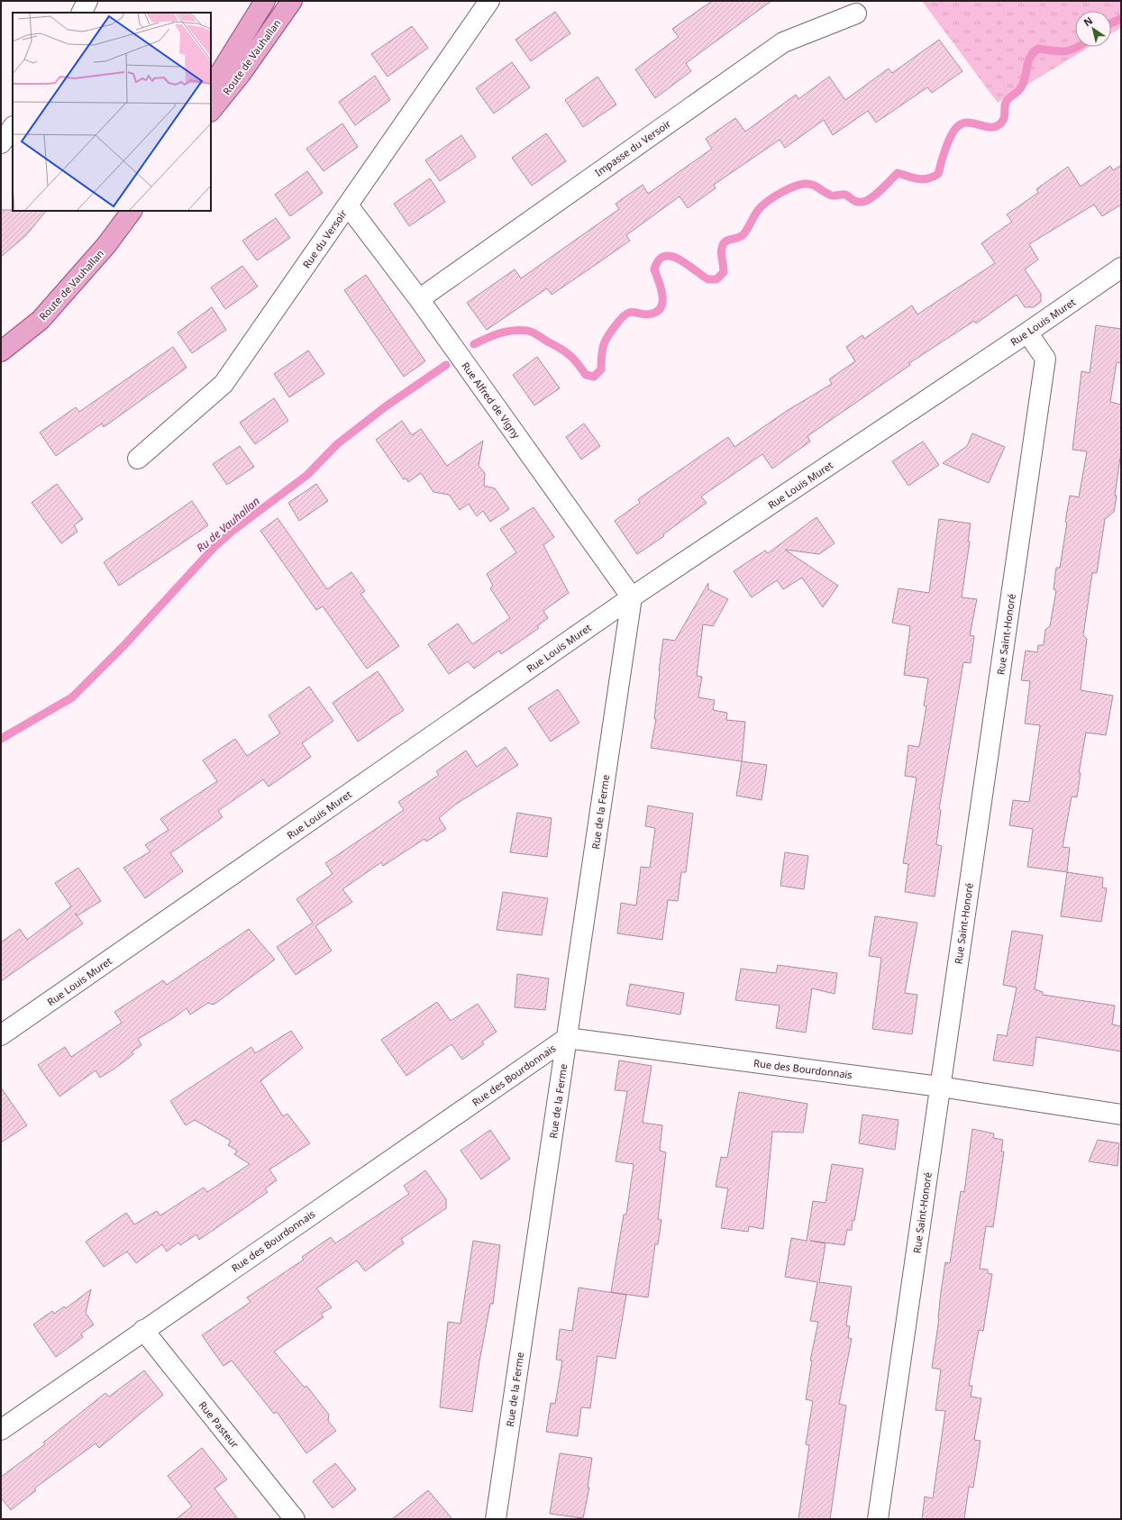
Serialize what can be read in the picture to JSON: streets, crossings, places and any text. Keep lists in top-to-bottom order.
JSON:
{
  "streets": {
    "main road": ["Route de Vauhallan"],
    "street": [
      "Impasse du Versoir",
      "Rue du Versoir",
      "Rue Louis Muret",
      "Rue Alfred de Vigny",
      "Rue Saint-Honoré",
      "Rue de la Ferme",
      "Rue des Bourdonnais",
      "Rue Pasteur"
    ]
  },
  "crossings": [
    ["Impasse du Versoir", "Rue Alfred de Vigny"],
    ["Rue du Versoir", "Rue Alfred de Vigny"],
    ["Rue Louis Muret", "Rue Alfred de Vigny"],
    ["Rue Louis Muret", "Rue Saint-Honoré"],
    ["Rue Louis Muret", "Rue de la Ferme"],
    ["Rue Alfred de Vigny", "Rue de la Ferme"],
    ["Rue Saint-Honoré", "Rue des Bourdonnais"],
    ["Rue de la Ferme", "Rue des Bourdonnais"],
    ["Rue des Bourdonnais", "Rue Pasteur"]
  ],
  "water": ["Ru de Vauhallan"],
  "north": "top left"
}
